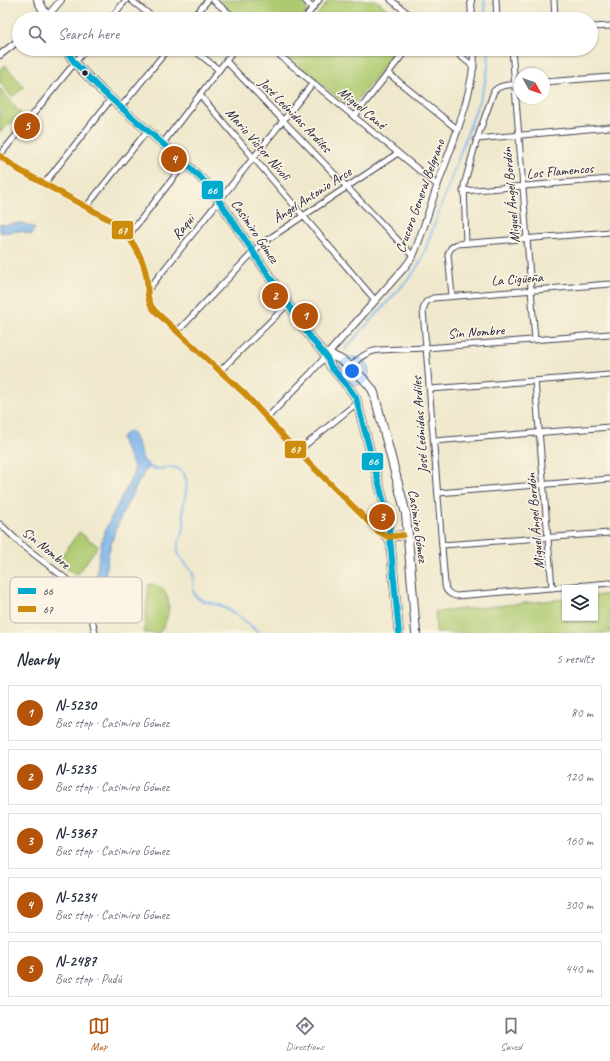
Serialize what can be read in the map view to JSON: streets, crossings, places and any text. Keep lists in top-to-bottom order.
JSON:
{
  "streets": {
    "main road": ["Casimiro Gómez"],
    "street": [
      "Miguel Cané",
      "José Leónidas Ardiles",
      "Mario Víctor Nívoli",
      "Los Flamencos",
      "Ángel Antonio Arce",
      "Miguel Ángel Bordón",
      "Crucero General Belgrano",
      "Raqui",
      "La Cigüeña",
      "Sin Nombre"
    ]
  },
  "crossings": [
    ["Miguel Cané", "Ángel Antonio Arce"],
    ["Miguel Cané", "Crucero General Belgrano"],
    ["Miguel Cané", "Raqui"],
    ["José Leónidas Ardiles", "Ángel Antonio Arce"],
    ["José Leónidas Ardiles", "Miguel Ángel Bordón"],
    ["José Leónidas Ardiles", "Crucero General Belgrano"],
    ["José Leónidas Ardiles", "Raqui"],
    ["José Leónidas Ardiles", "La Cigüeña"],
    ["José Leónidas Ardiles", "Sin Nombre"],
    ["Mario Víctor Nívoli", "Ángel Antonio Arce"],
    ["Mario Víctor Nívoli", "Crucero General Belgrano"],
    ["Mario Víctor Nívoli", "Raqui"],
    ["Los Flamencos", "Miguel Ángel Bordón"],
    ["Ángel Antonio Arce", "Casimiro Gómez"],
    ["Miguel Ángel Bordón", "La Cigüeña"],
    ["Miguel Ángel Bordón", "Sin Nombre"],
    ["Crucero General Belgrano", "Casimiro Gómez"],
    ["Raqui", "Casimiro Gómez"],
    ["Casimiro Gómez", "Sin Nombre"]
  ],
  "lines": ["transit line 66", "transit line 67"],
  "legend": ["66", "67"],
  "north": "bottom right",
  "page": {
    "search": "Search here",
    "pins": [
      "5",
      "4",
      "2",
      "1",
      "3"
    ],
    "heading": ["Nearby", "5 results"],
    "list": [
      {
        "mark": "1",
        "name": "N-5230",
        "note": "Bus stop · Casimiro Gómez",
        "value": "80 m"
      },
      {
        "mark": "2",
        "name": "N-5235",
        "note": "Bus stop · Casimiro Gómez",
        "value": "120 m"
      },
      {
        "mark": "3",
        "name": "N-5367",
        "note": "Bus stop · Casimiro Gómez",
        "value": "160 m"
      },
      {
        "mark": "4",
        "name": "N-5234",
        "note": "Bus stop · Casimiro Gómez",
        "value": "300 m"
      },
      {
        "mark": "5",
        "name": "N-2487",
        "note": "Bus stop · Pudú",
        "value": "440 m"
      }
    ],
    "nav": ["Map", "Directions", "Saved"]
  }
}
